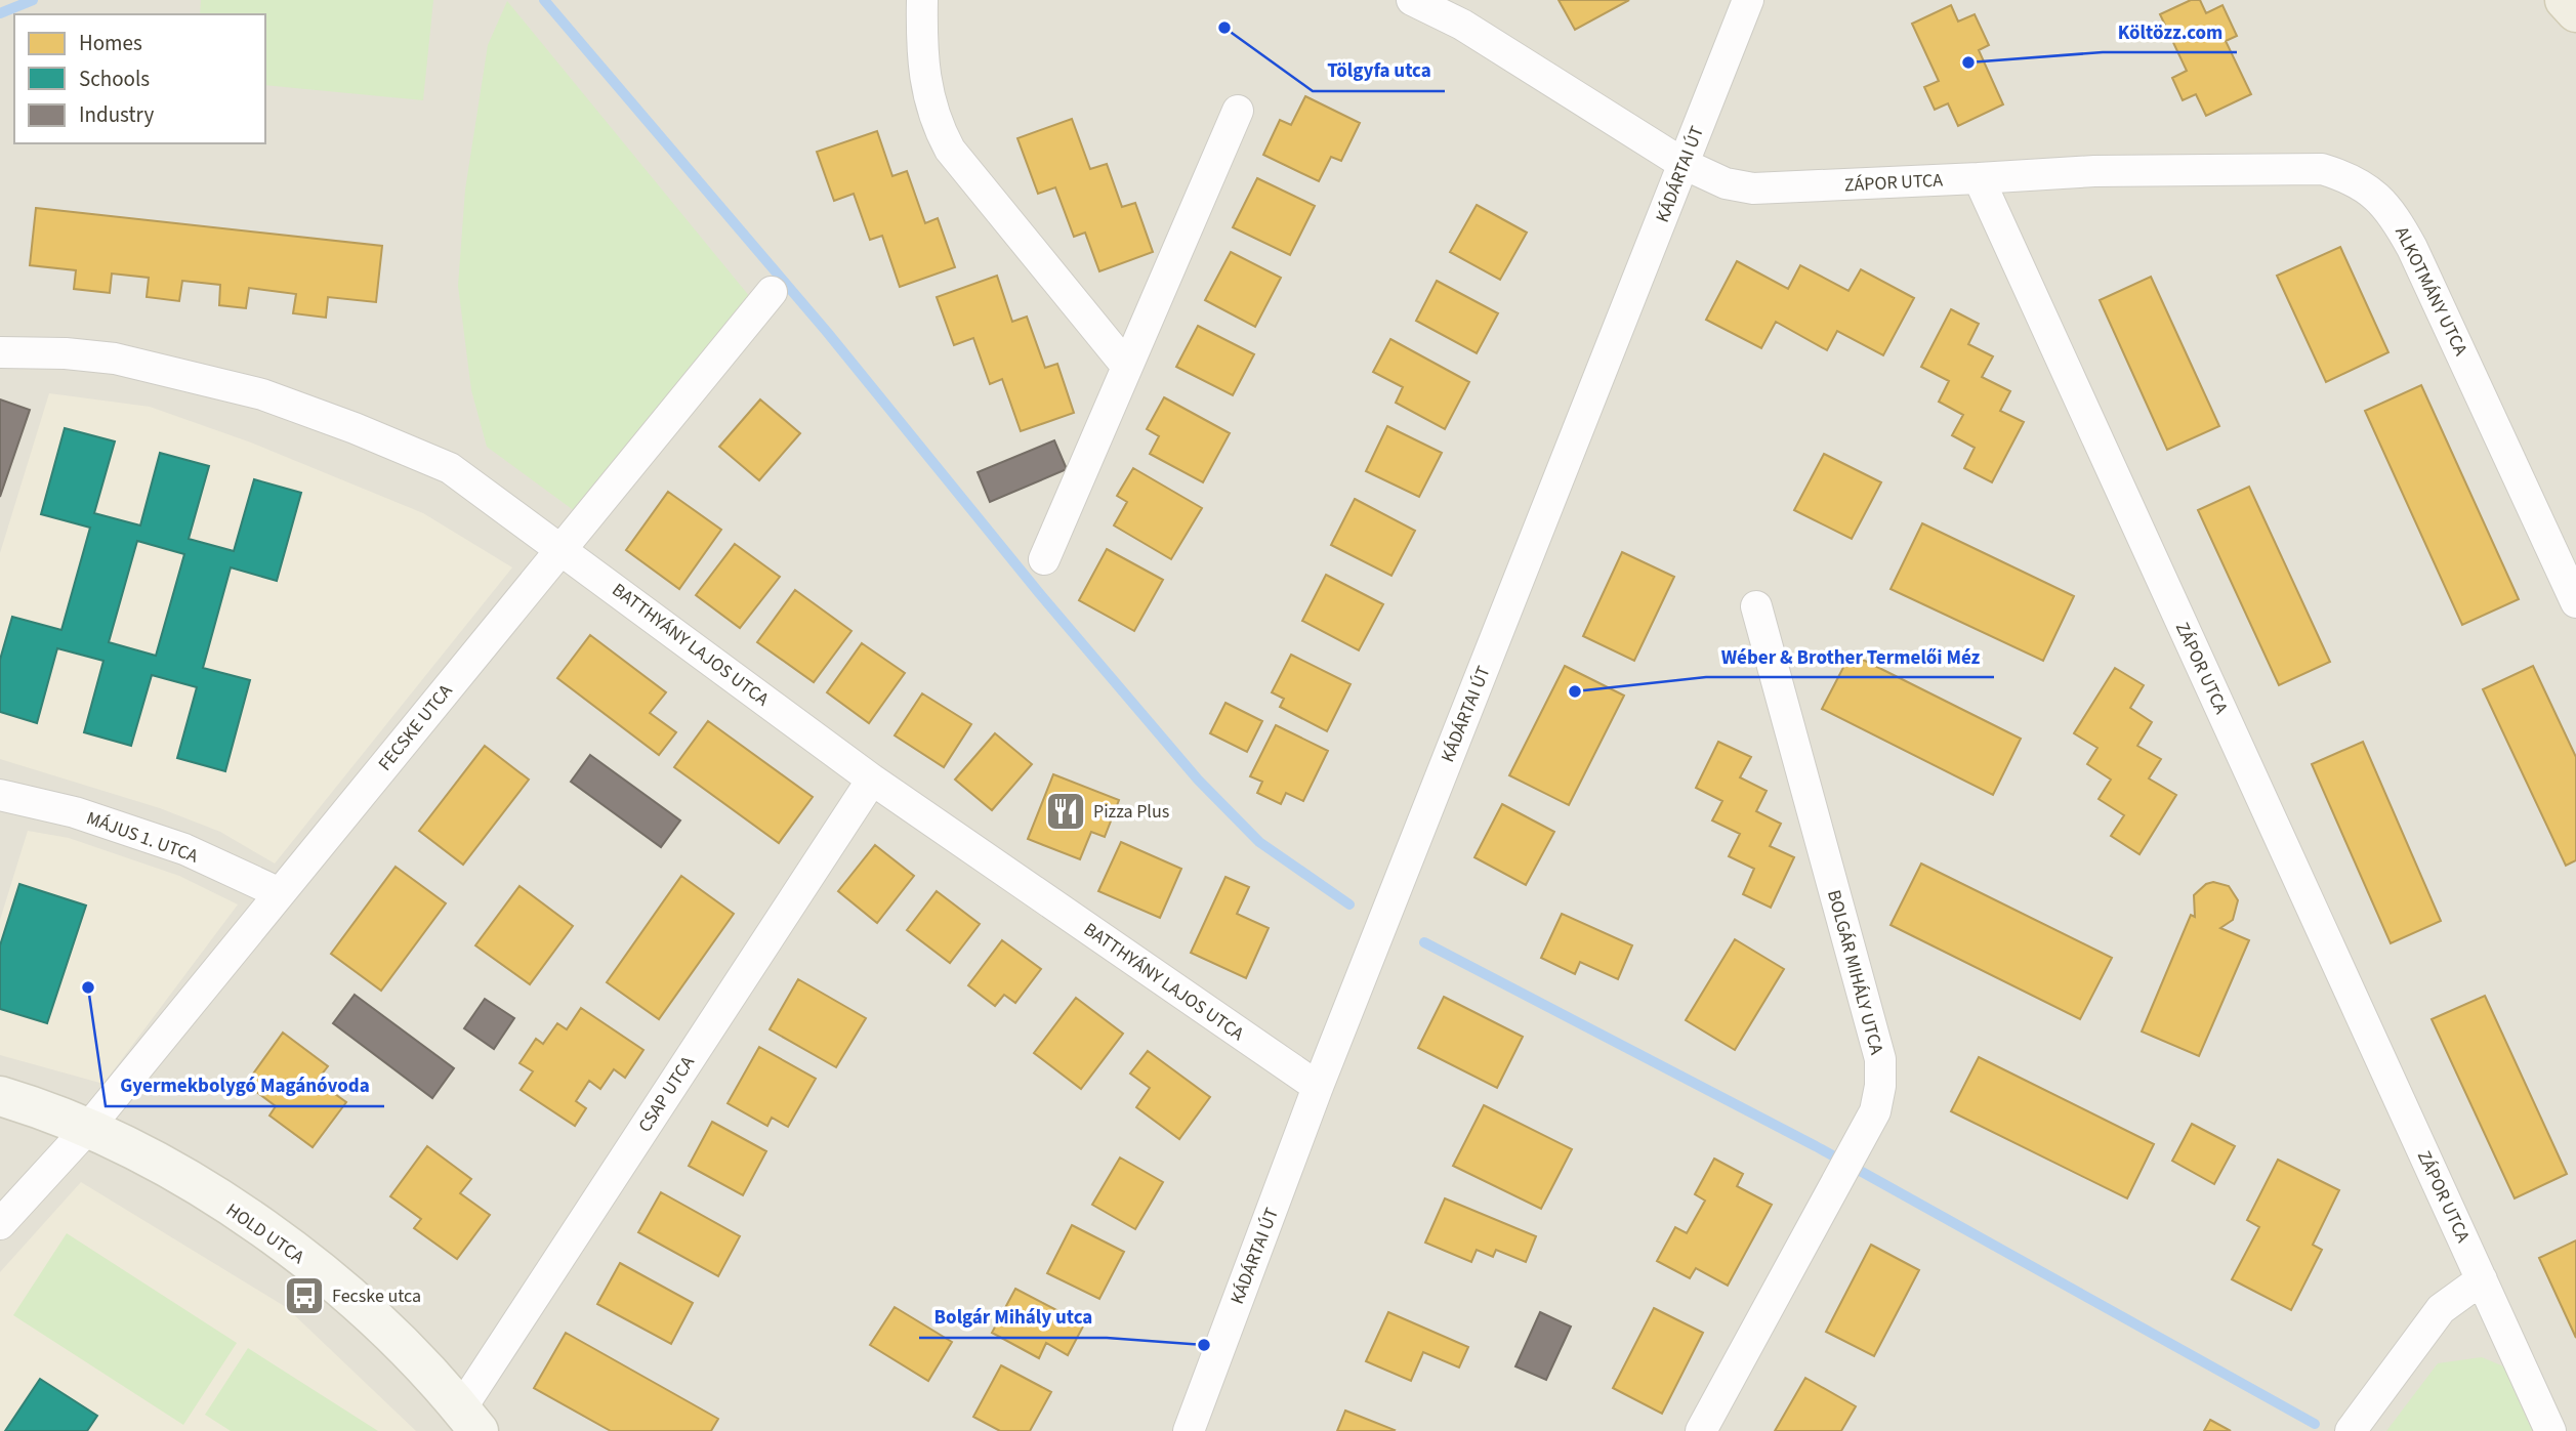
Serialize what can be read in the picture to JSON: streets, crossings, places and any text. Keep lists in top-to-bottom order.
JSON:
{
  "streets": {
    "street": [
      "KÁDÁRTAI ÚT",
      "ZÁPOR UTCA",
      "ALKOTMÁNY UTCA",
      "BATTHYÁNY LAJOS UTCA",
      "FECSKE UTCA",
      "MÁJUS 1. UTCA",
      "BOLGÁR MIHÁLY UTCA",
      "CSAP UTCA",
      "HOLD UTCA"
    ]
  },
  "crossings": [
    ["KÁDÁRTAI ÚT", "ZÁPOR UTCA"],
    ["KÁDÁRTAI ÚT", "BATTHYÁNY LAJOS UTCA"],
    ["ZÁPOR UTCA", "ALKOTMÁNY UTCA"],
    ["BATTHYÁNY LAJOS UTCA", "FECSKE UTCA"],
    ["BATTHYÁNY LAJOS UTCA", "CSAP UTCA"],
    ["FECSKE UTCA", "MÁJUS 1. UTCA"],
    ["FECSKE UTCA", "HOLD UTCA"],
    ["CSAP UTCA", "HOLD UTCA"]
  ],
  "places": {
    "other": [
      "Tölgyfa utca",
      "Költözz.com",
      "Wéber & Brother Termelői Méz",
      "Gyermekbolygó Magánóvoda",
      "Bolgár Mihály utca"
    ],
    "restaurant": ["Pizza Plus"],
    "bus stop": ["Fecske utca"]
  },
  "legend": ["Homes", "Schools", "Industry"]
}
